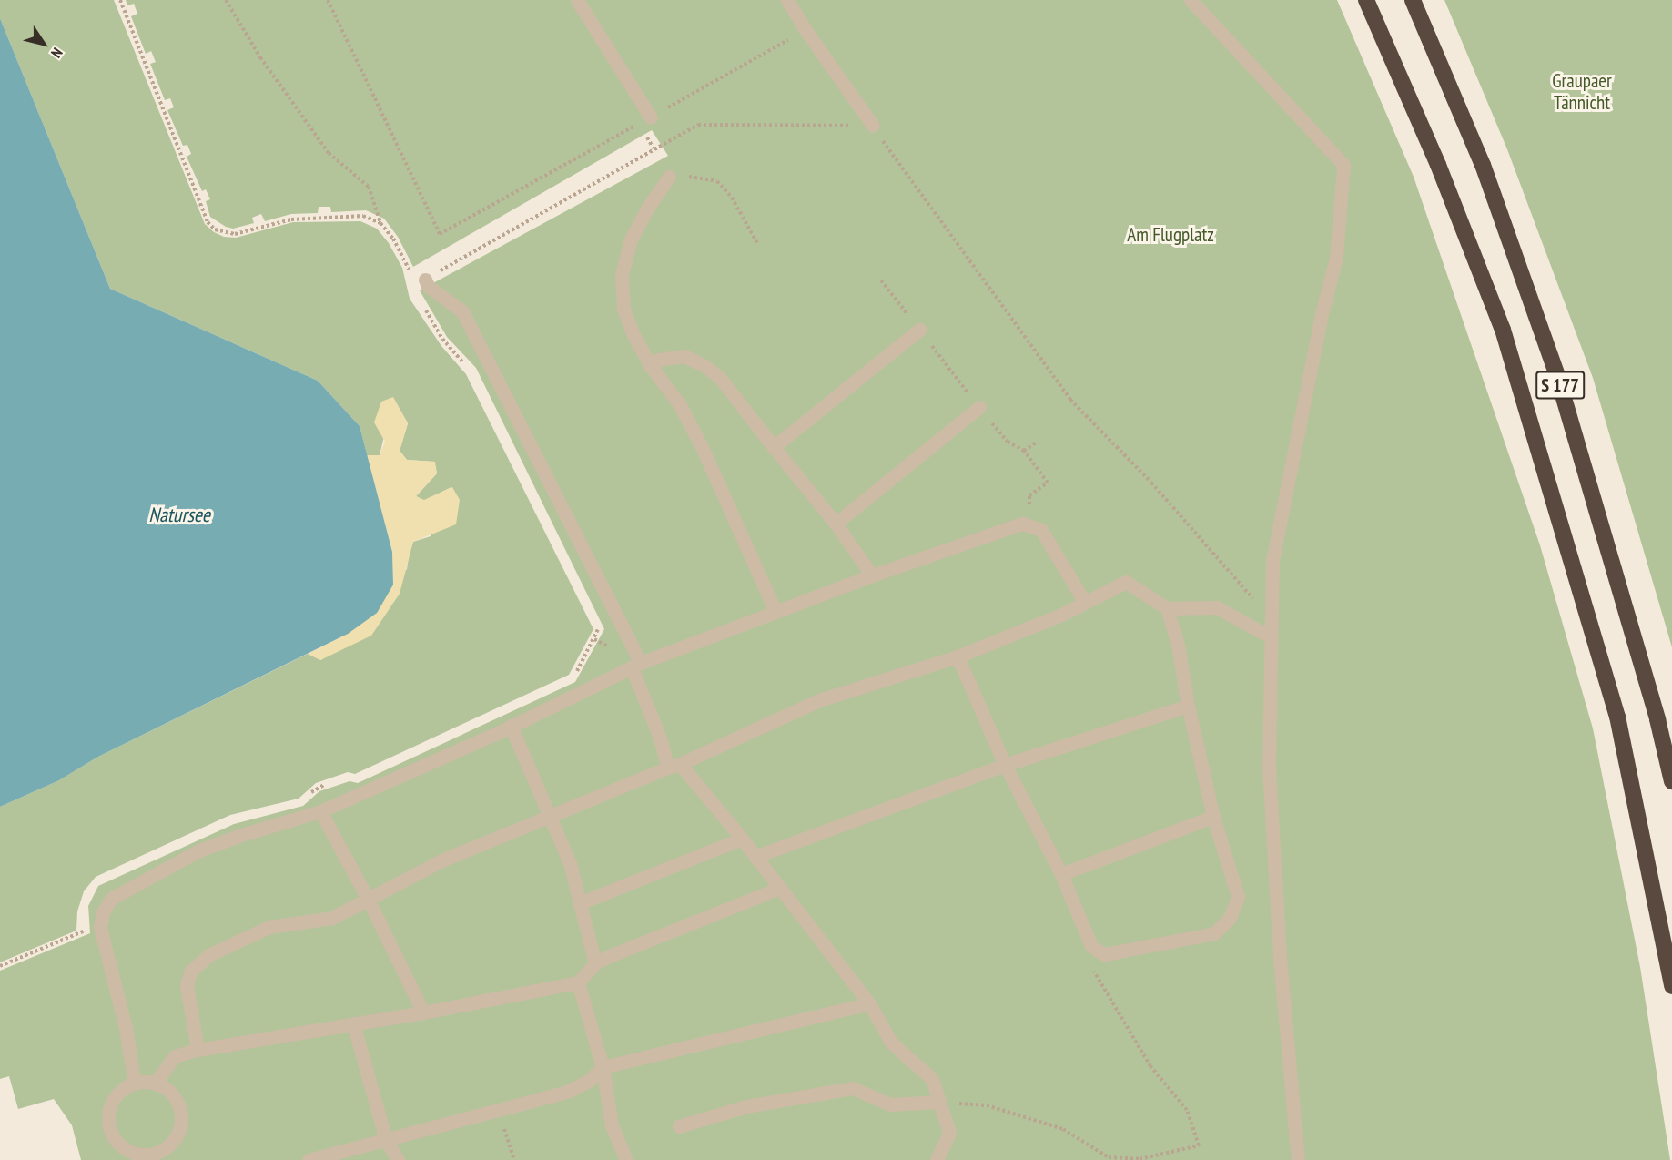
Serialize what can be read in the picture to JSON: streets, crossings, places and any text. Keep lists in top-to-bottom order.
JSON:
{
  "streets": {
    "highway": ["S 177"]
  },
  "water": ["Natursee"],
  "parks": ["Graupaer Tännicht", "Am Flugplatz"],
  "north": "bottom right"
}
